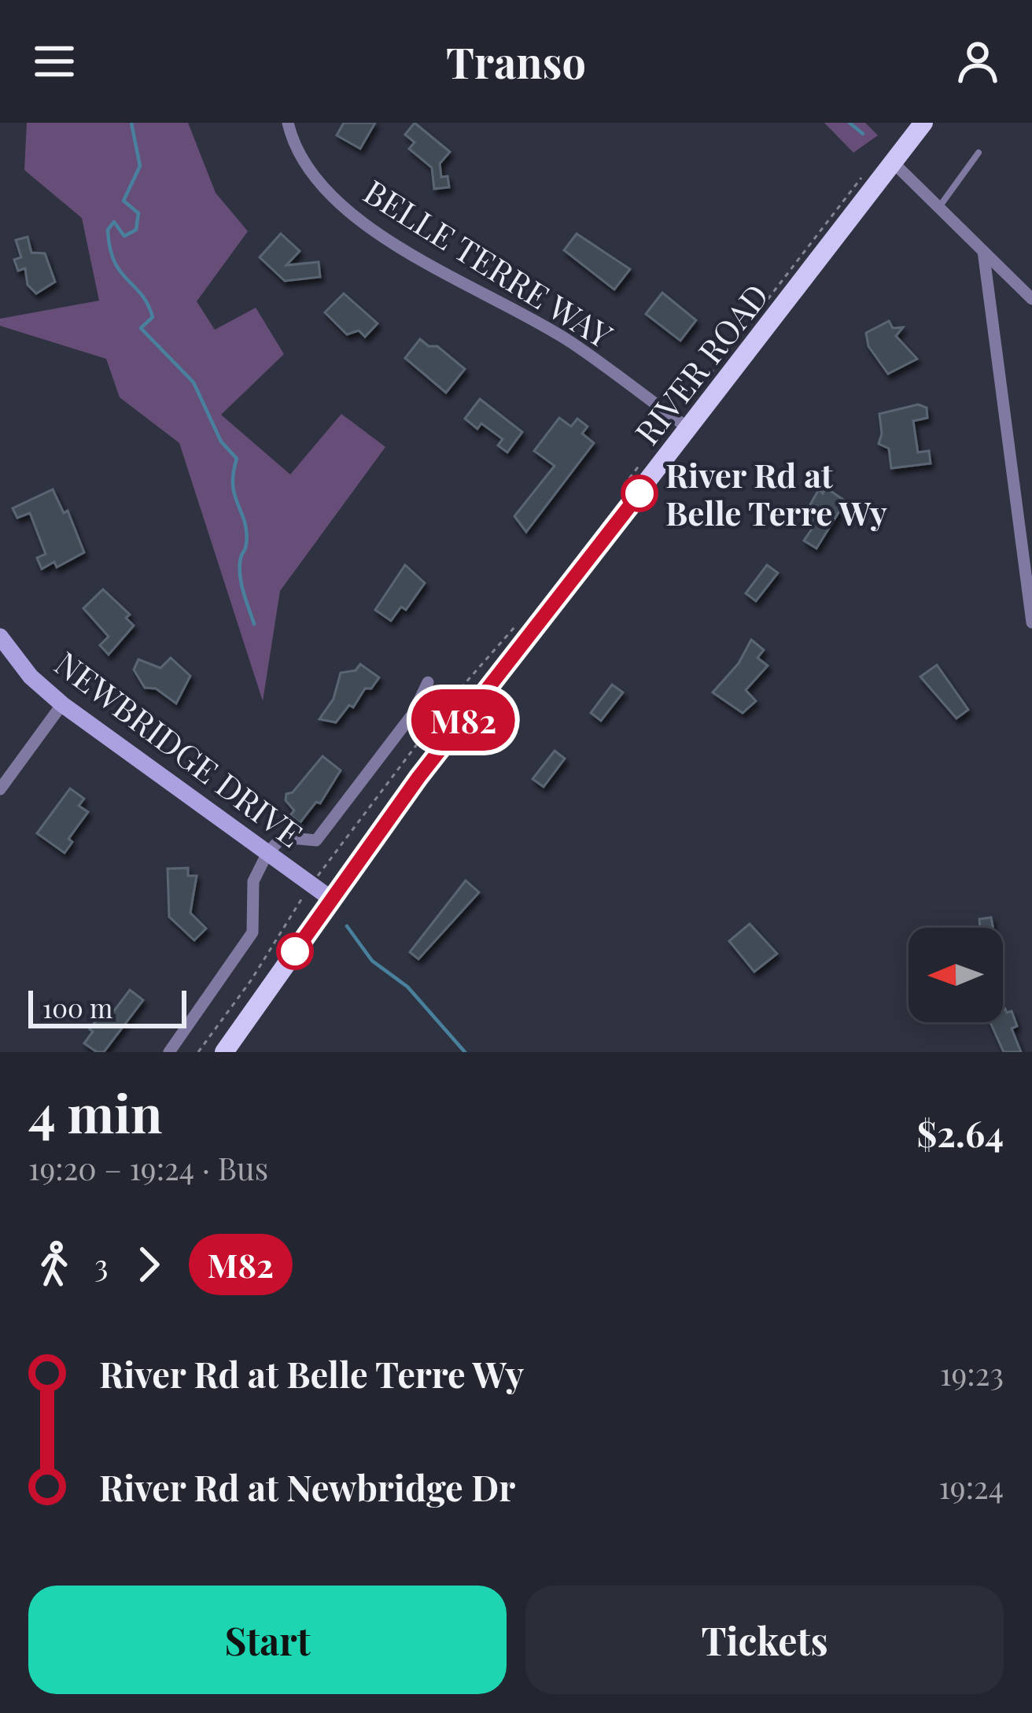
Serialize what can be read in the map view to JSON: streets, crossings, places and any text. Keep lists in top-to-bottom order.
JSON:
{
  "streets": {
    "main road": ["RIVER ROAD"],
    "street": ["BELLE TERRE WAY", "NEWBRIDGE DRIVE"]
  },
  "crossings": [
    ["BELLE TERRE WAY", "RIVER ROAD"],
    ["RIVER ROAD", "NEWBRIDGE DRIVE"]
  ],
  "places": ["River Rd at Belle Terre Wy"],
  "lines": ["bus line M82"],
  "scale_bar": "100 m",
  "north": "left",
  "page": {
    "header": "Transo",
    "on_map": "M82",
    "scale": "100 m",
    "heading": ["4 min", "19:20 – 19:24 · Bus", "$2.64"],
    "legs": ["3", "M82"],
    "list": [
      {
        "name": "River Rd at Belle Terre Wy",
        "value": "19:23"
      },
      {
        "name": "River Rd at Newbridge Dr",
        "value": "19:24"
      }
    ],
    "buttons": ["Start", "Tickets"]
  }
}
